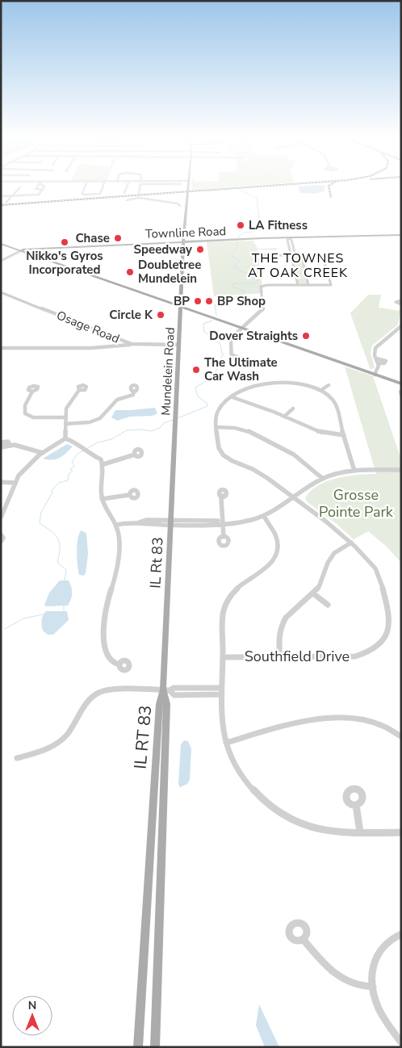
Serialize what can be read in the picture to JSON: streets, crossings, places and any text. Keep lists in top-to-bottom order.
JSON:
{
  "streets": {
    "main road": [
      "Townline Road",
      "Mundelein Road",
      "IL Rt 83",
      "IL RT 83"
    ],
    "street": ["Osage Road", "Southfield Drive"]
  },
  "crossings": [
    ["Townline Road", "Mundelein Road"],
    ["Osage Road", "Mundelein Road"],
    ["Mundelein Road", "IL Rt 83"],
    ["IL Rt 83", "IL RT 83"]
  ],
  "districts": ["THE TOWNES AT OAK CREEK"],
  "parks": ["Grosse Pointe Park"],
  "places": [
    "LA Fitness",
    "Chase",
    "Nikko's Gyros Incorporated",
    "Speedway",
    "Doubletree Mundelein",
    "BP",
    "BP Shop",
    "Circle K",
    "Dover Straights",
    "The Ultimate Car Wash"
  ],
  "north": "top"
}
